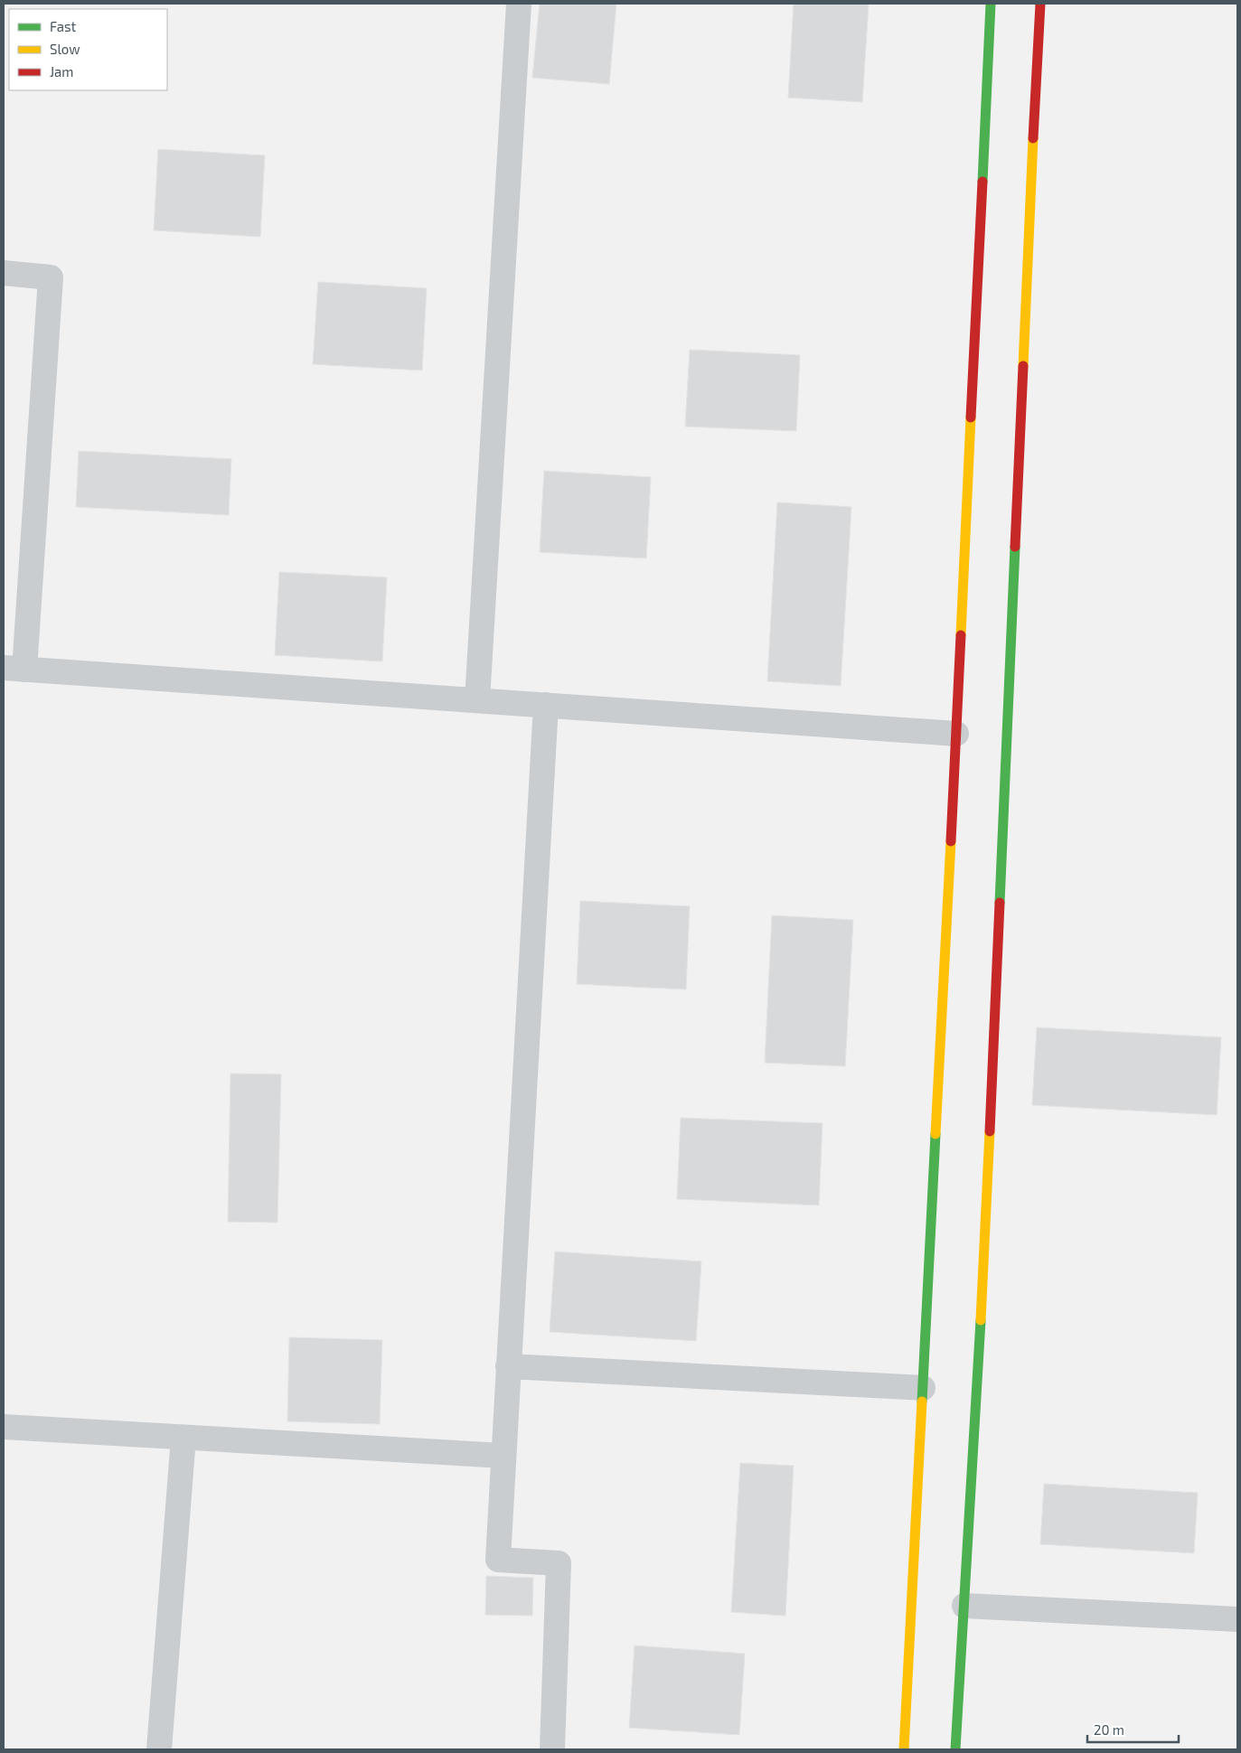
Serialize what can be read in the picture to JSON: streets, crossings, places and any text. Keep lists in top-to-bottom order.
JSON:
{
  "legend": ["Fast", "Slow", "Jam"],
  "scale_bar": "20 m"
}
